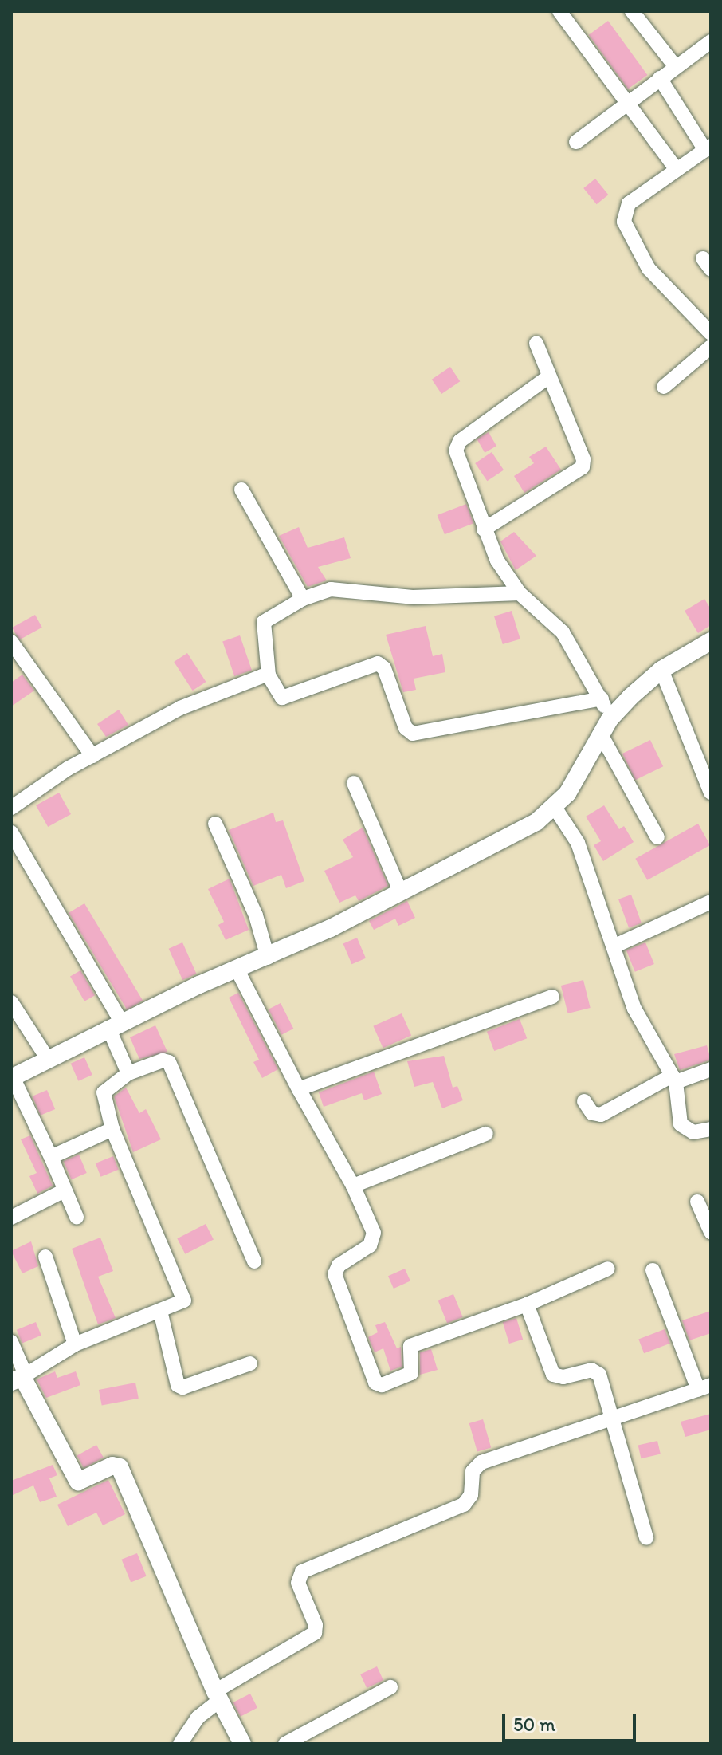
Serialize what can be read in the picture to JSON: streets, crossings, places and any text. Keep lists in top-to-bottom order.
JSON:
{
  "scale_bar": "50 m"
}
